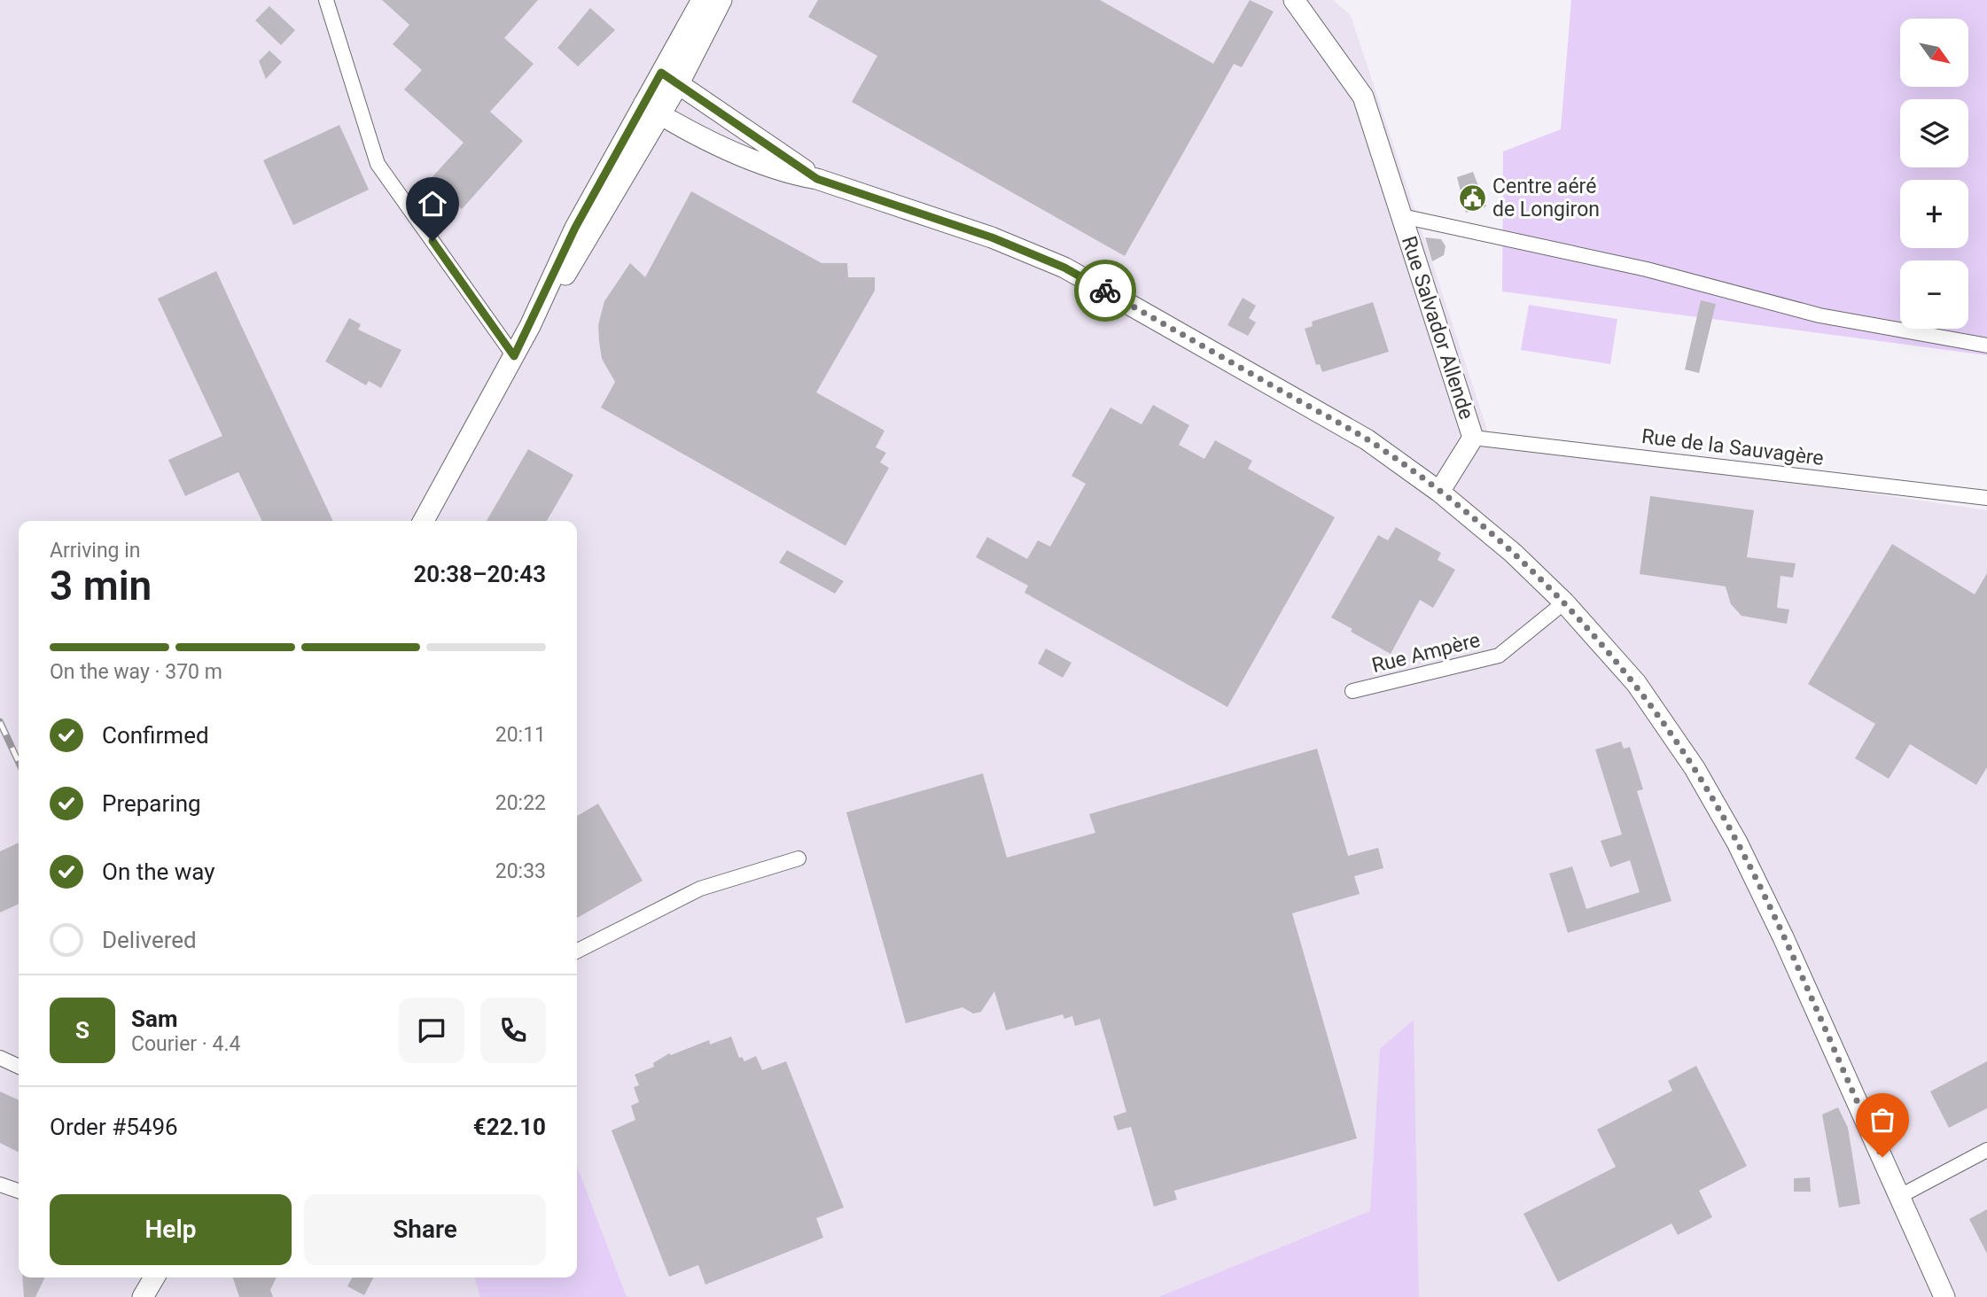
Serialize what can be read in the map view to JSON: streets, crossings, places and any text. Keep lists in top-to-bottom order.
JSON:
{
  "streets": {
    "street": ["Rue Salvador Allende", "Rue de la Sauvagère", "Rue Ampère"]
  },
  "crossings": [
    ["Rue Salvador Allende", "Rue de la Sauvagère"]
  ],
  "places": {
    "public building": ["Centre aéré de Longiron"]
  },
  "north": "bottom right",
  "page": {
    "map_buttons": ["+", "−"],
    "heading": ["3 min", "Arriving in", "20:38–20:43"],
    "panel": [
      "Sam",
      "Courier · 4.4",
      "Order #5496",
      "€22.10"
    ],
    "bar": "On the way · 370 m",
    "list": [
      ["Confirmed", "20:11"],
      ["Preparing", "20:22"],
      ["On the way", "20:33"],
      "Delivered"
    ],
    "round": "S",
    "buttons": ["Help", "Share"]
  }
}
